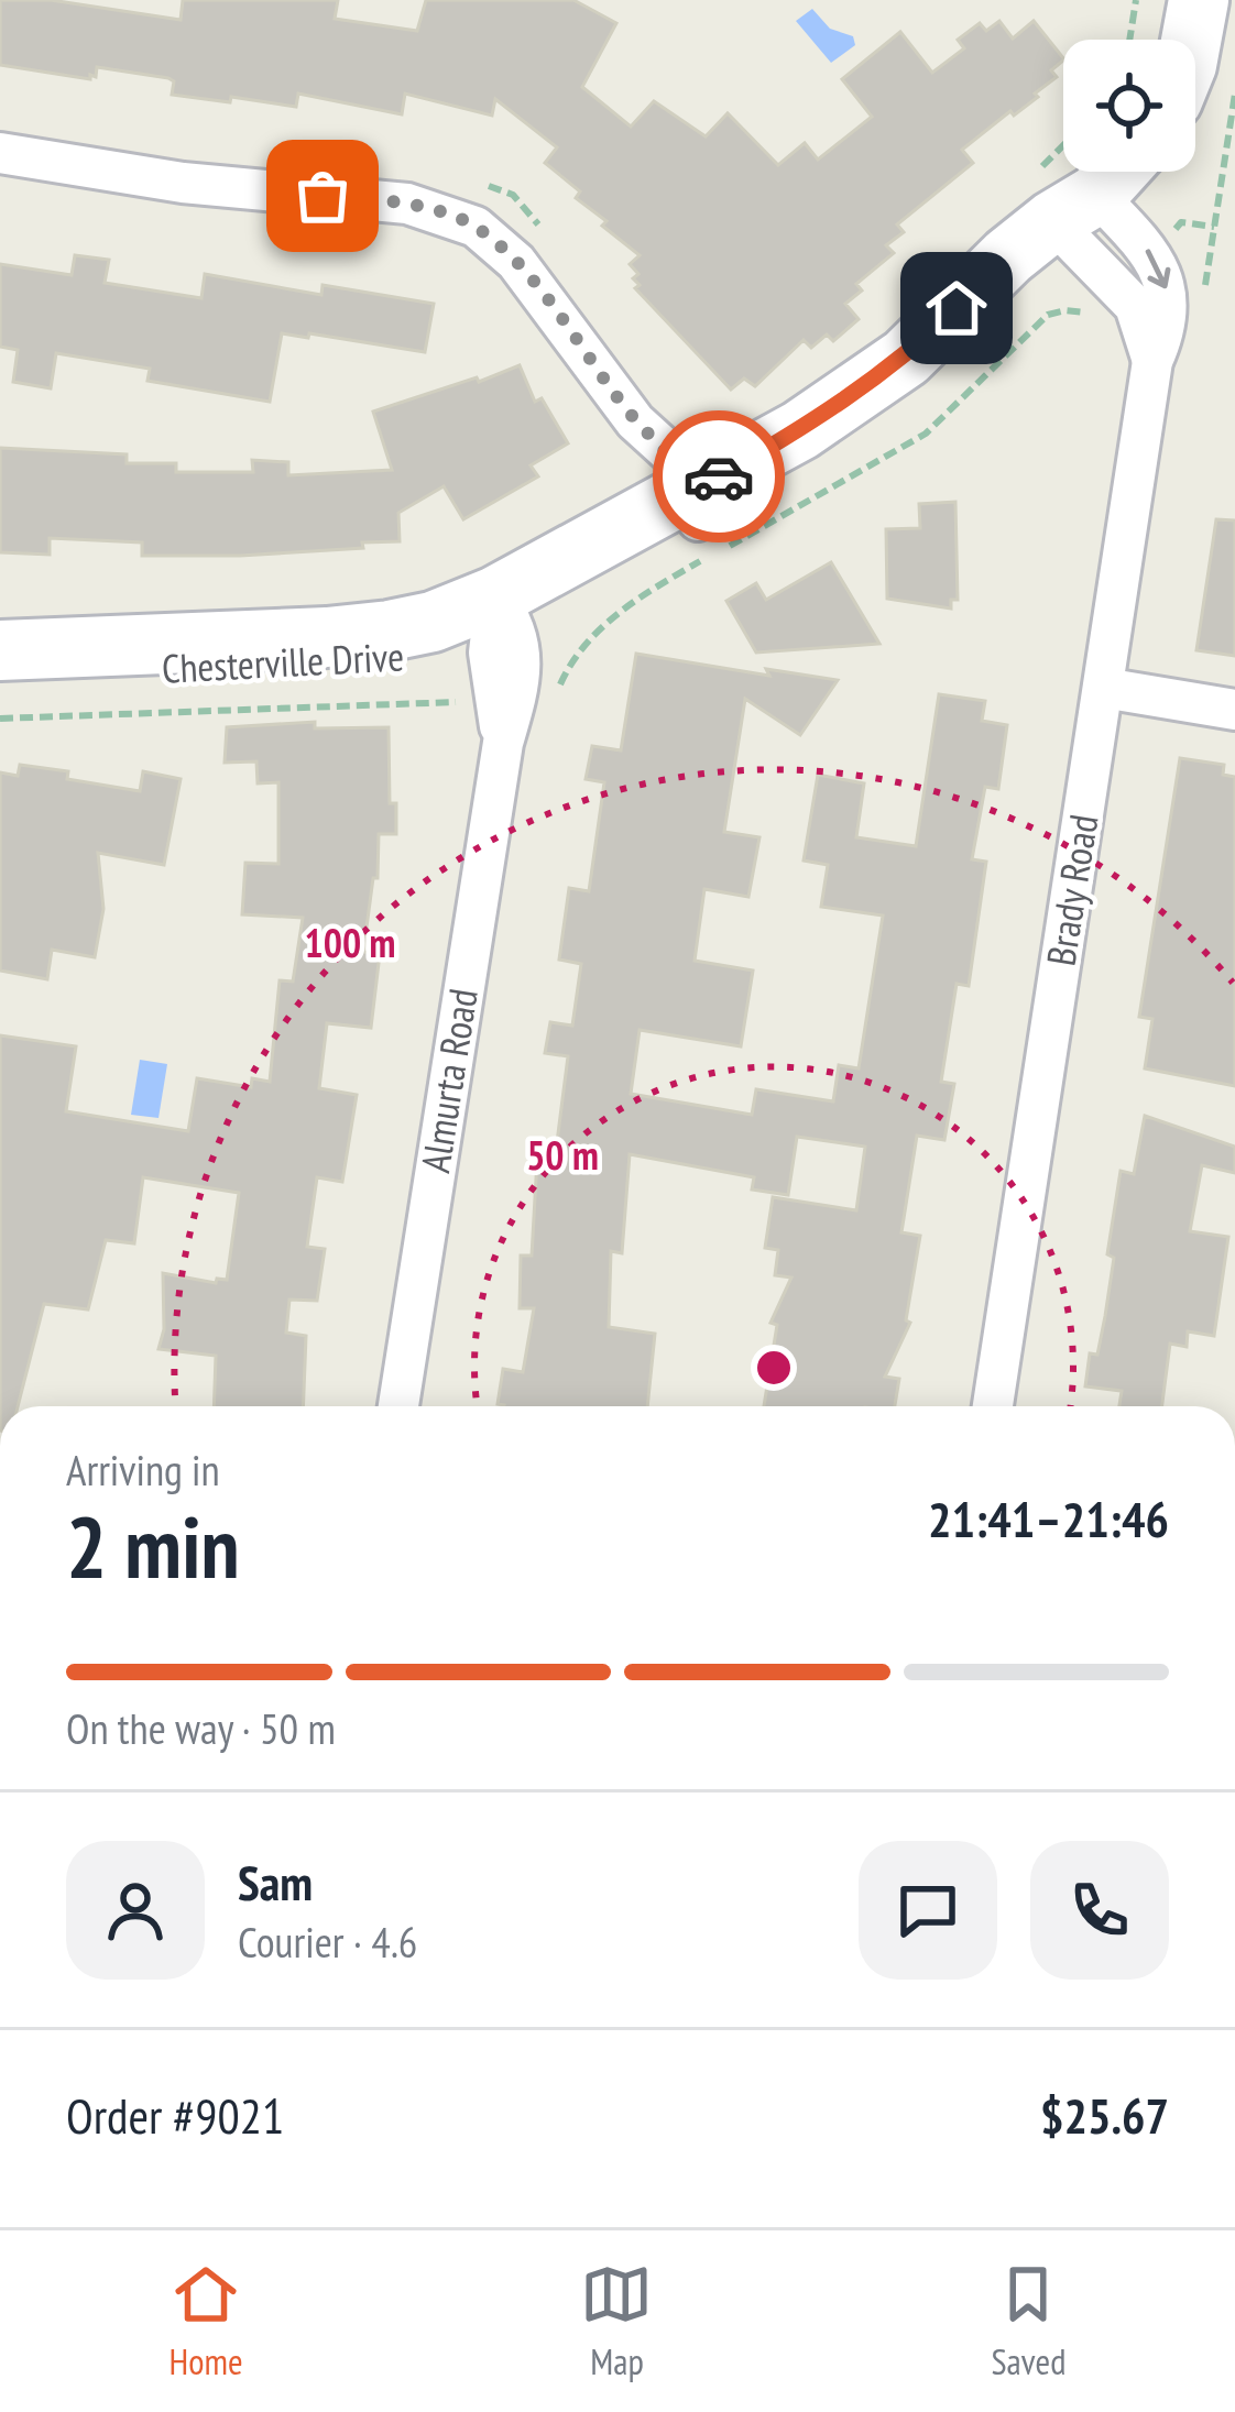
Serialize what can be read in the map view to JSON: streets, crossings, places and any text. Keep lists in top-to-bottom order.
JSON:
{
  "streets": {
    "street": ["Chesterville Drive", "Brady Road", "Almurta Road"]
  },
  "crossings": [
    ["Chesterville Drive", "Brady Road"],
    ["Chesterville Drive", "Almurta Road"]
  ],
  "page": {
    "heading": ["2 min", "Arriving in", "21:41–21:46"],
    "panel": [
      "Sam",
      "Courier · 4.6",
      "Order #9021",
      "$25.67"
    ],
    "bar": "On the way · 50 m",
    "tabs": ["Home", "Map", "Saved"]
  },
  "rings": ["100 m", "50 m"]
}
